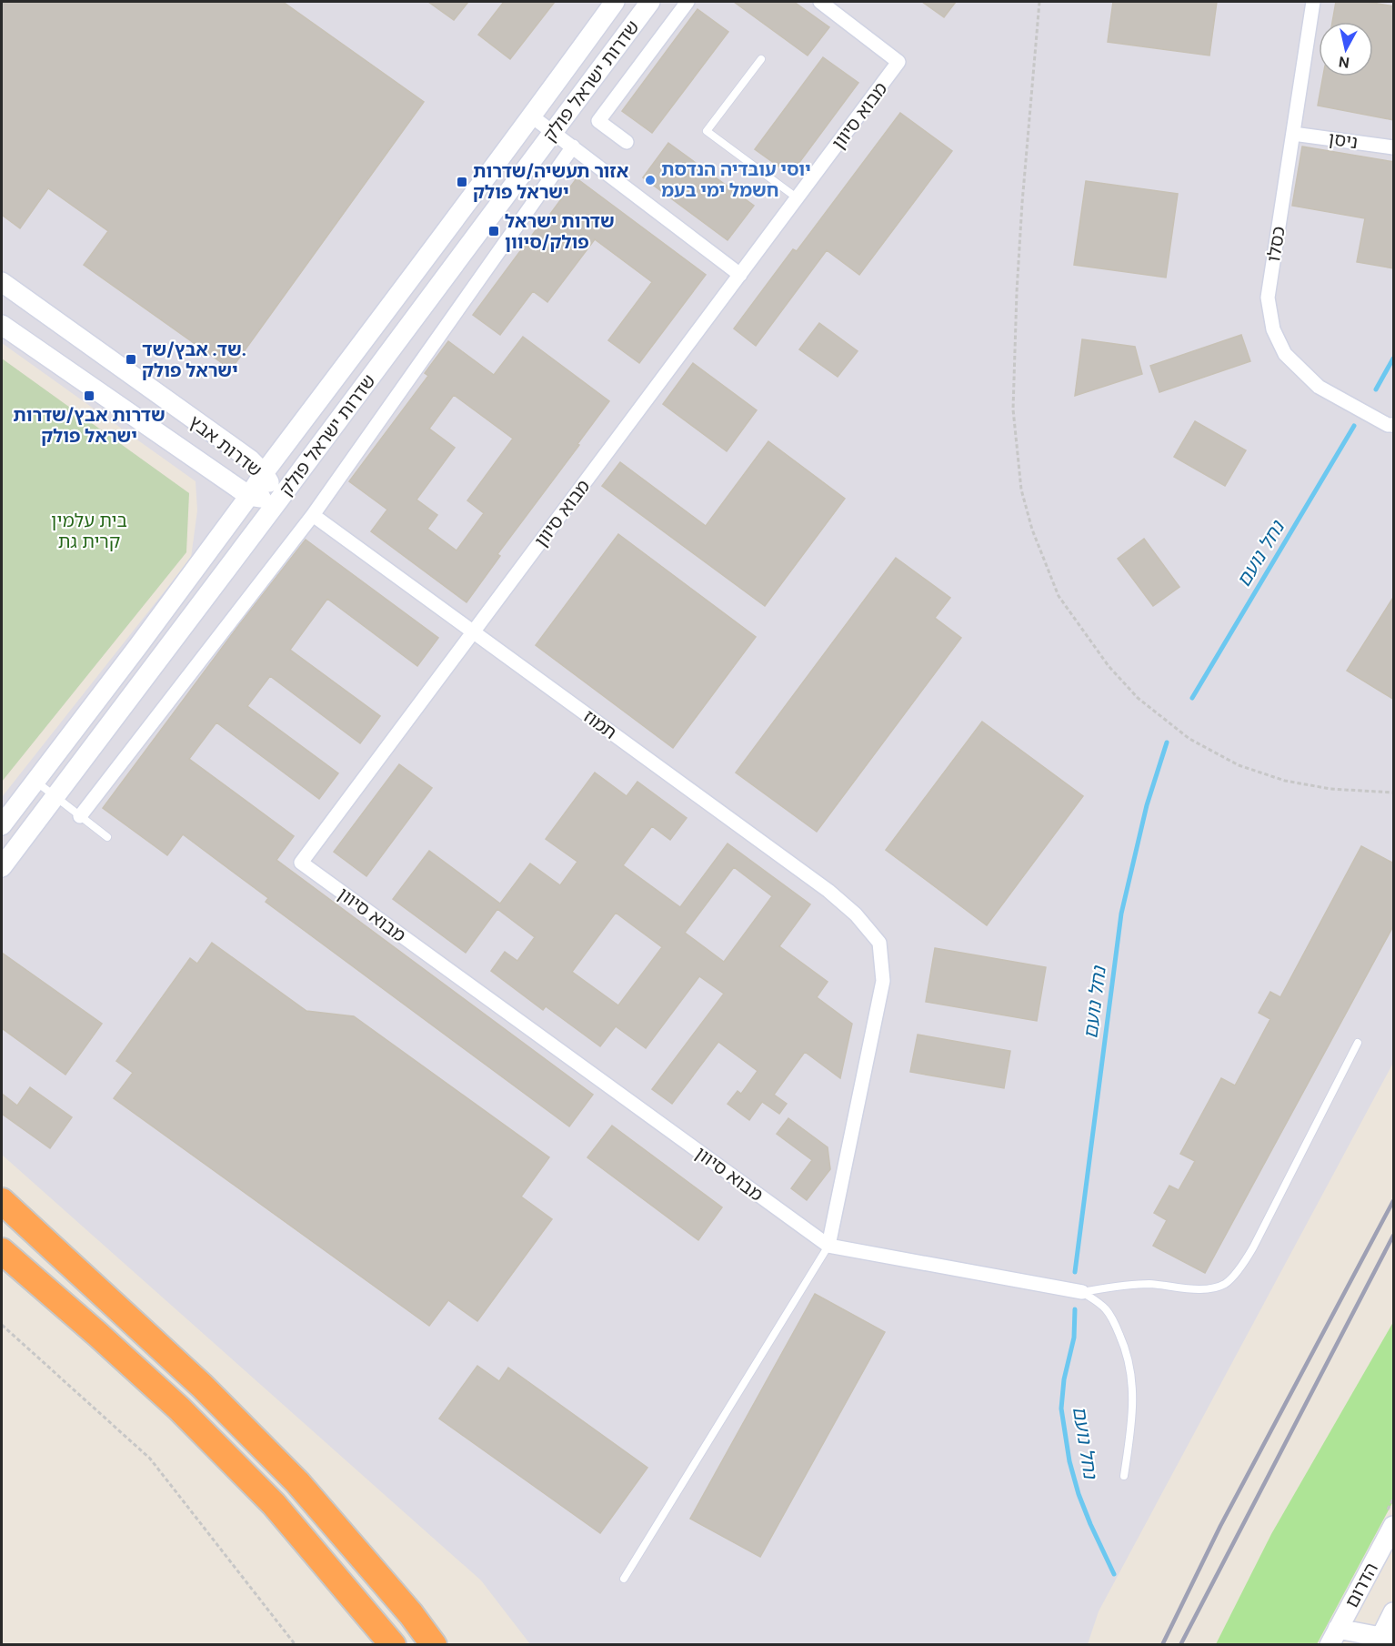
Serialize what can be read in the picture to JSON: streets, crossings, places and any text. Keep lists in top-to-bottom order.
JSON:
{
  "streets": {
    "street": [
      "שדרות ישראל פולק",
      "מבוא סיוון",
      "ניסן",
      "כסלו",
      "שדרות אבץ",
      "תמוז",
      "הדרום"
    ]
  },
  "crossings": [
    ["שדרות ישראל פולק", "שדרות אבץ"],
    ["מבוא סיוון", "תמוז"],
    ["ניסן", "כסלו"]
  ],
  "water": ["נחל נועם"],
  "parks": ["בית עלמין קרית גת"],
  "places": {
    "other": ["יוסי עובדיה הנדסת חשמל ימי בעמ"],
    "transit": [
      "אזור תעשיה/שדרות ישראל פולק",
      "שדרות ישראל פולק/סיוון",
      "שד. אבץ/שד. ישראל פולק",
      "שדרות אבץ/שדרות ישראל פולק"
    ]
  },
  "north": "bottom"
}
